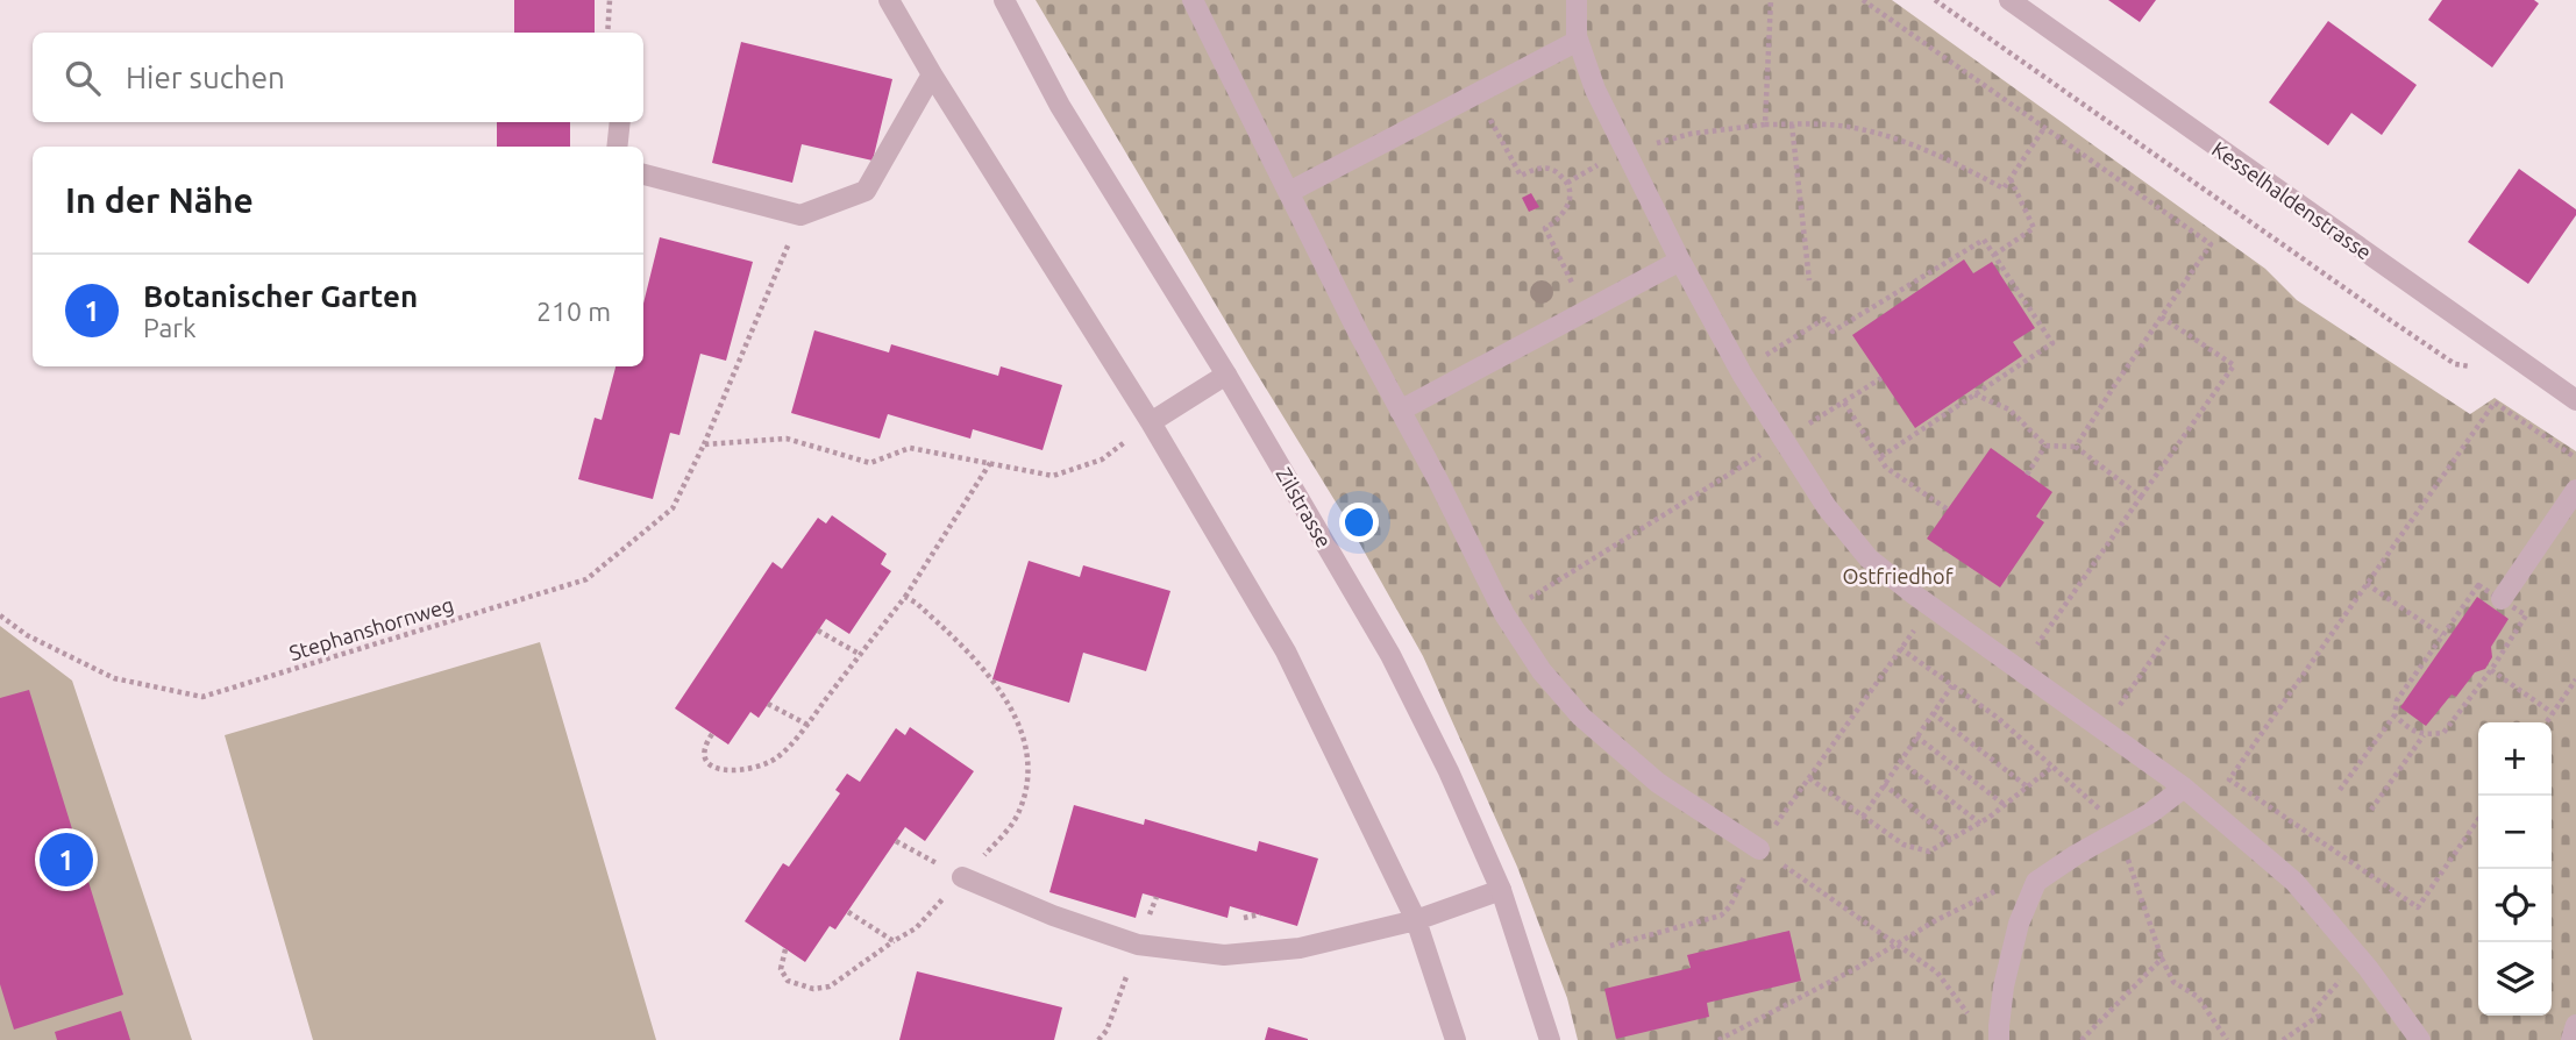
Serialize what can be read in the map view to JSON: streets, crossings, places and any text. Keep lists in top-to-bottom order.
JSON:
{
  "streets": {
    "street": ["Kesselhaldenstrasse", "Zilstrasse"],
    "path": ["Stephanshornweg"]
  },
  "parks": ["Ostfriedhof"],
  "page": {
    "search": "Hier suchen",
    "heading": "In der Nähe",
    "list": [
      {
        "mark": "1",
        "name": "Botanischer Garten",
        "note": "Park",
        "value": "210 m"
      }
    ],
    "map_buttons": ["+", "−"],
    "pins": "1"
  }
}
